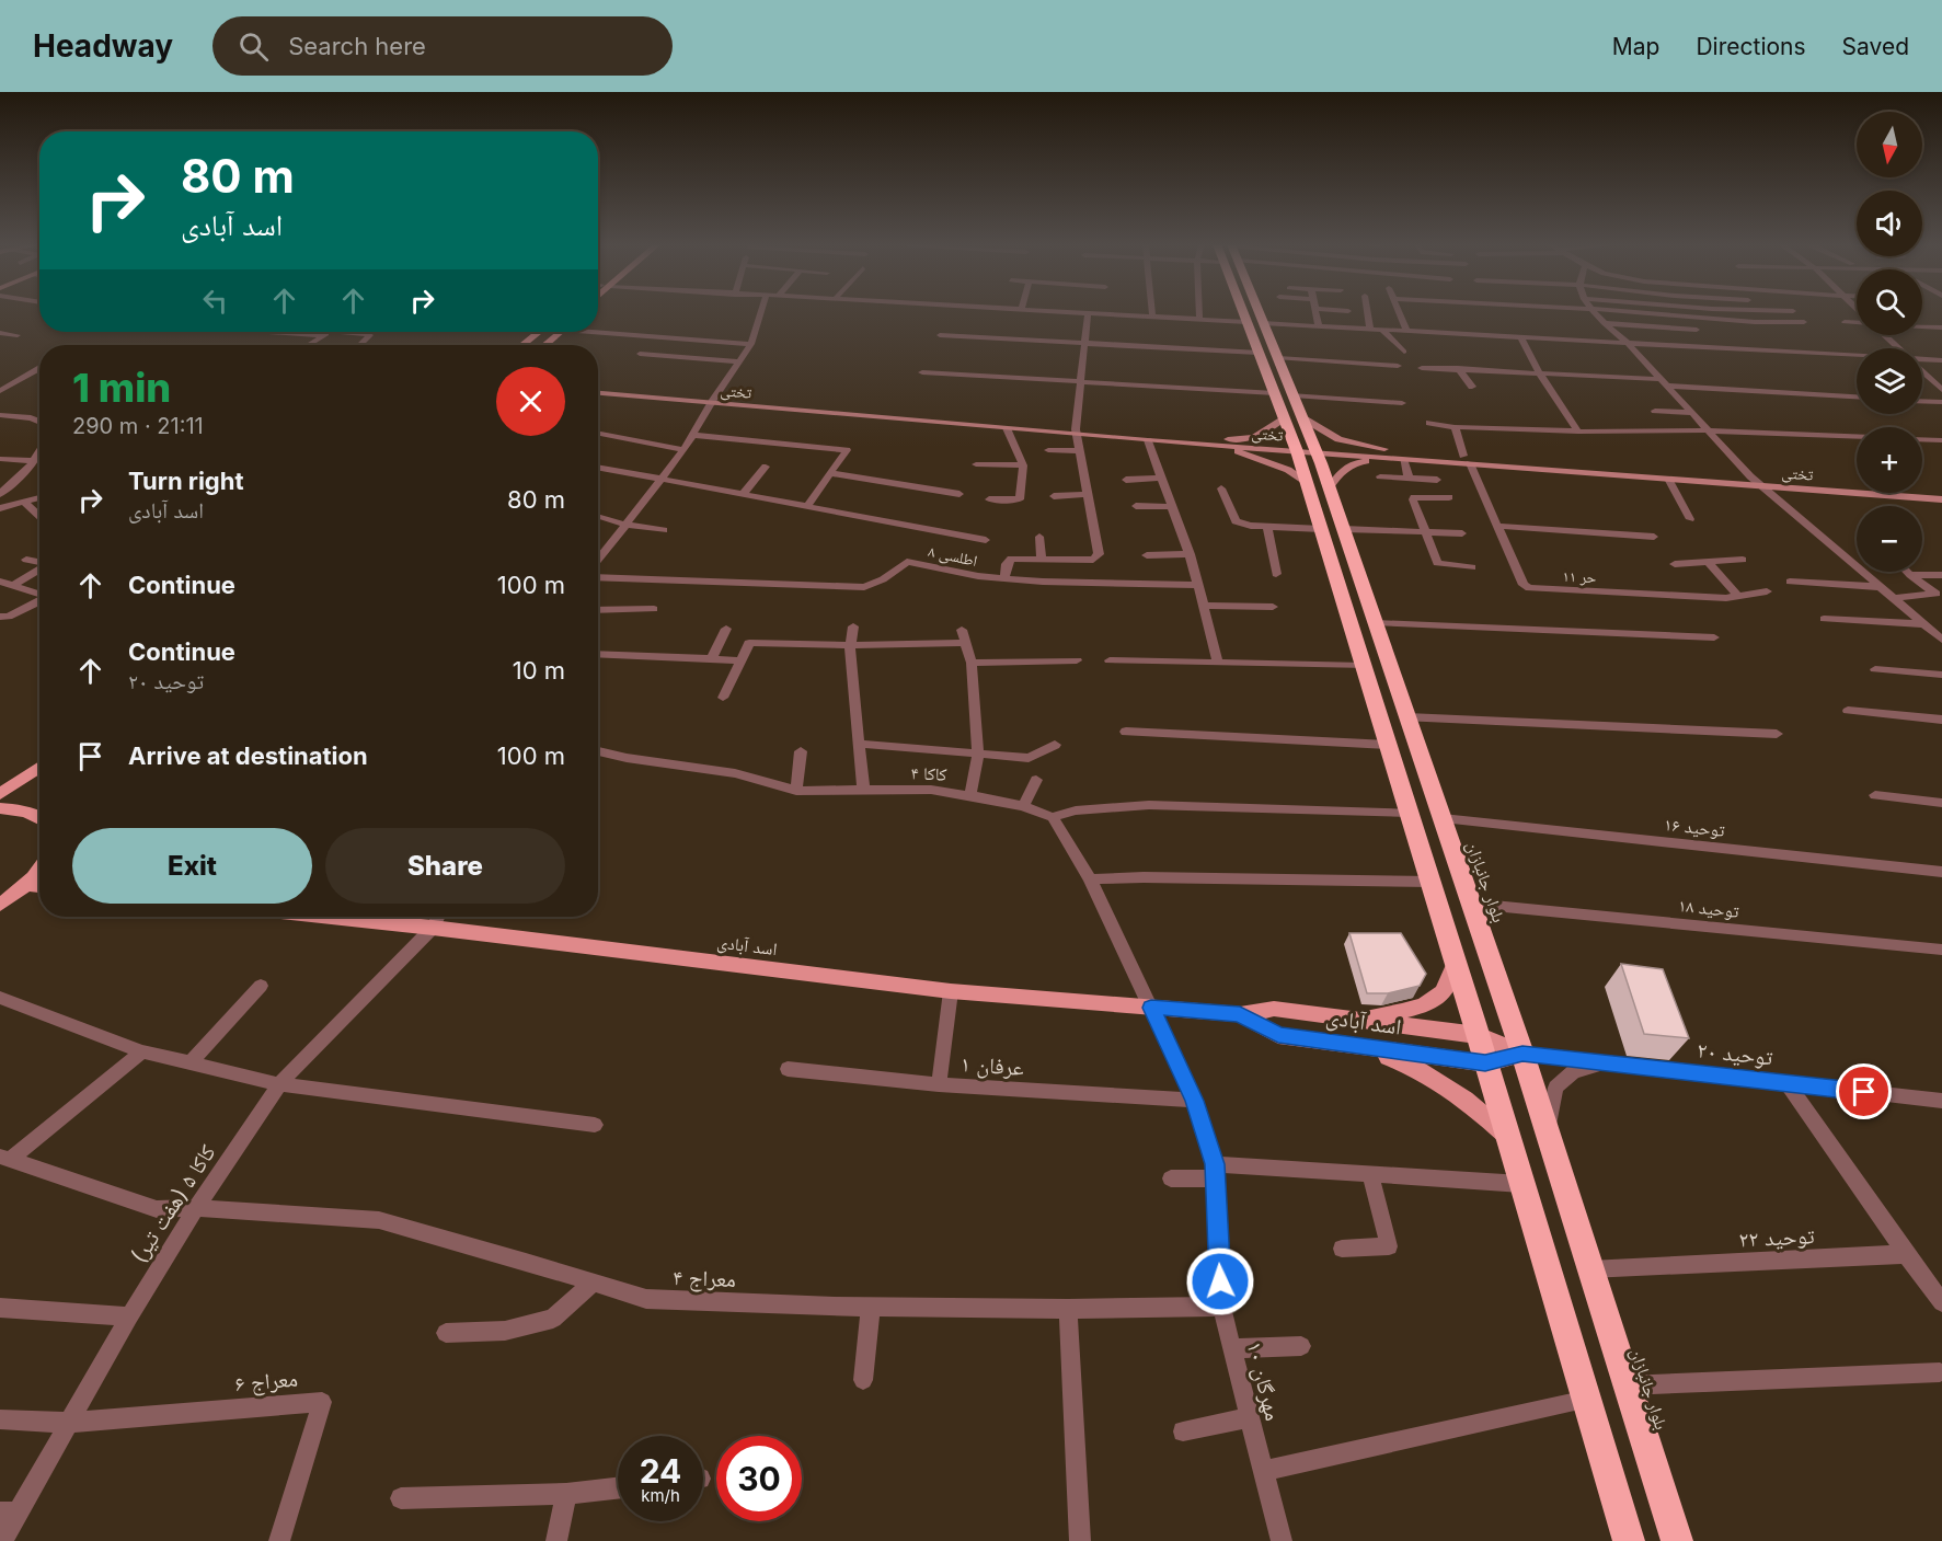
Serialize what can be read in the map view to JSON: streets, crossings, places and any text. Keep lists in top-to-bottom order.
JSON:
{
  "streets": {
    "highway": ["بلوار جانبازان"],
    "main road": ["تختی", "اسد آبادی"],
    "street": [
      "اطلسی ۸",
      "حر ۱۱",
      "کاکا ۴",
      "توحید ۱۶",
      "توحید ۱۸",
      "توحید ۲۰",
      "عرفان ۱",
      "کاکا ۵ (هفت تیر)",
      "توحید ۲۲",
      "معراج ۴",
      "معراج ۶",
      "مهرگان ۱۰"
    ]
  },
  "crossings": [
    ["تختی", "حر ۱۱"],
    ["تختی", "بلوار جانبازان"],
    ["توحید ۱۶", "بلوار جانبازان"],
    ["بلوار جانبازان", "توحید ۱۸"],
    ["بلوار جانبازان", "اسد آبادی"],
    ["بلوار جانبازان", "توحید ۲۰"],
    ["بلوار جانبازان", "توحید ۲۲"],
    ["اسد آبادی", "توحید ۲۰"],
    ["اسد آبادی", "کاکا ۵ (هفت تیر)"],
    ["اسد آبادی", "مهرگان ۱۰"],
    ["عرفان ۱", "مهرگان ۱۰"],
    ["کاکا ۵ (هفت تیر)", "معراج ۴"],
    ["کاکا ۵ (هفت تیر)", "معراج ۶"],
    ["معراج ۴", "مهرگان ۱۰"]
  ],
  "north": "bottom",
  "page": {
    "header": "Headway",
    "search": "Search here",
    "nav": ["Map", "Directions", "Saved"],
    "map_buttons": ["+", "−"],
    "turn": ["80 m", "اسد آبادی"],
    "heading": ["1 min", "290 m · 21:11"],
    "list": [
      {
        "name": "Turn right",
        "note": "اسد آبادی",
        "value": "80 m"
      },
      {
        "name": "Continue",
        "value": "100 m"
      },
      {
        "name": "Continue",
        "note": "توحید ۲۰",
        "value": "10 m"
      },
      {
        "name": "Arrive at destination",
        "value": "100 m"
      }
    ],
    "buttons": ["Exit", "Share"],
    "speed": "24 km/h",
    "limit": "30"
  }
}
